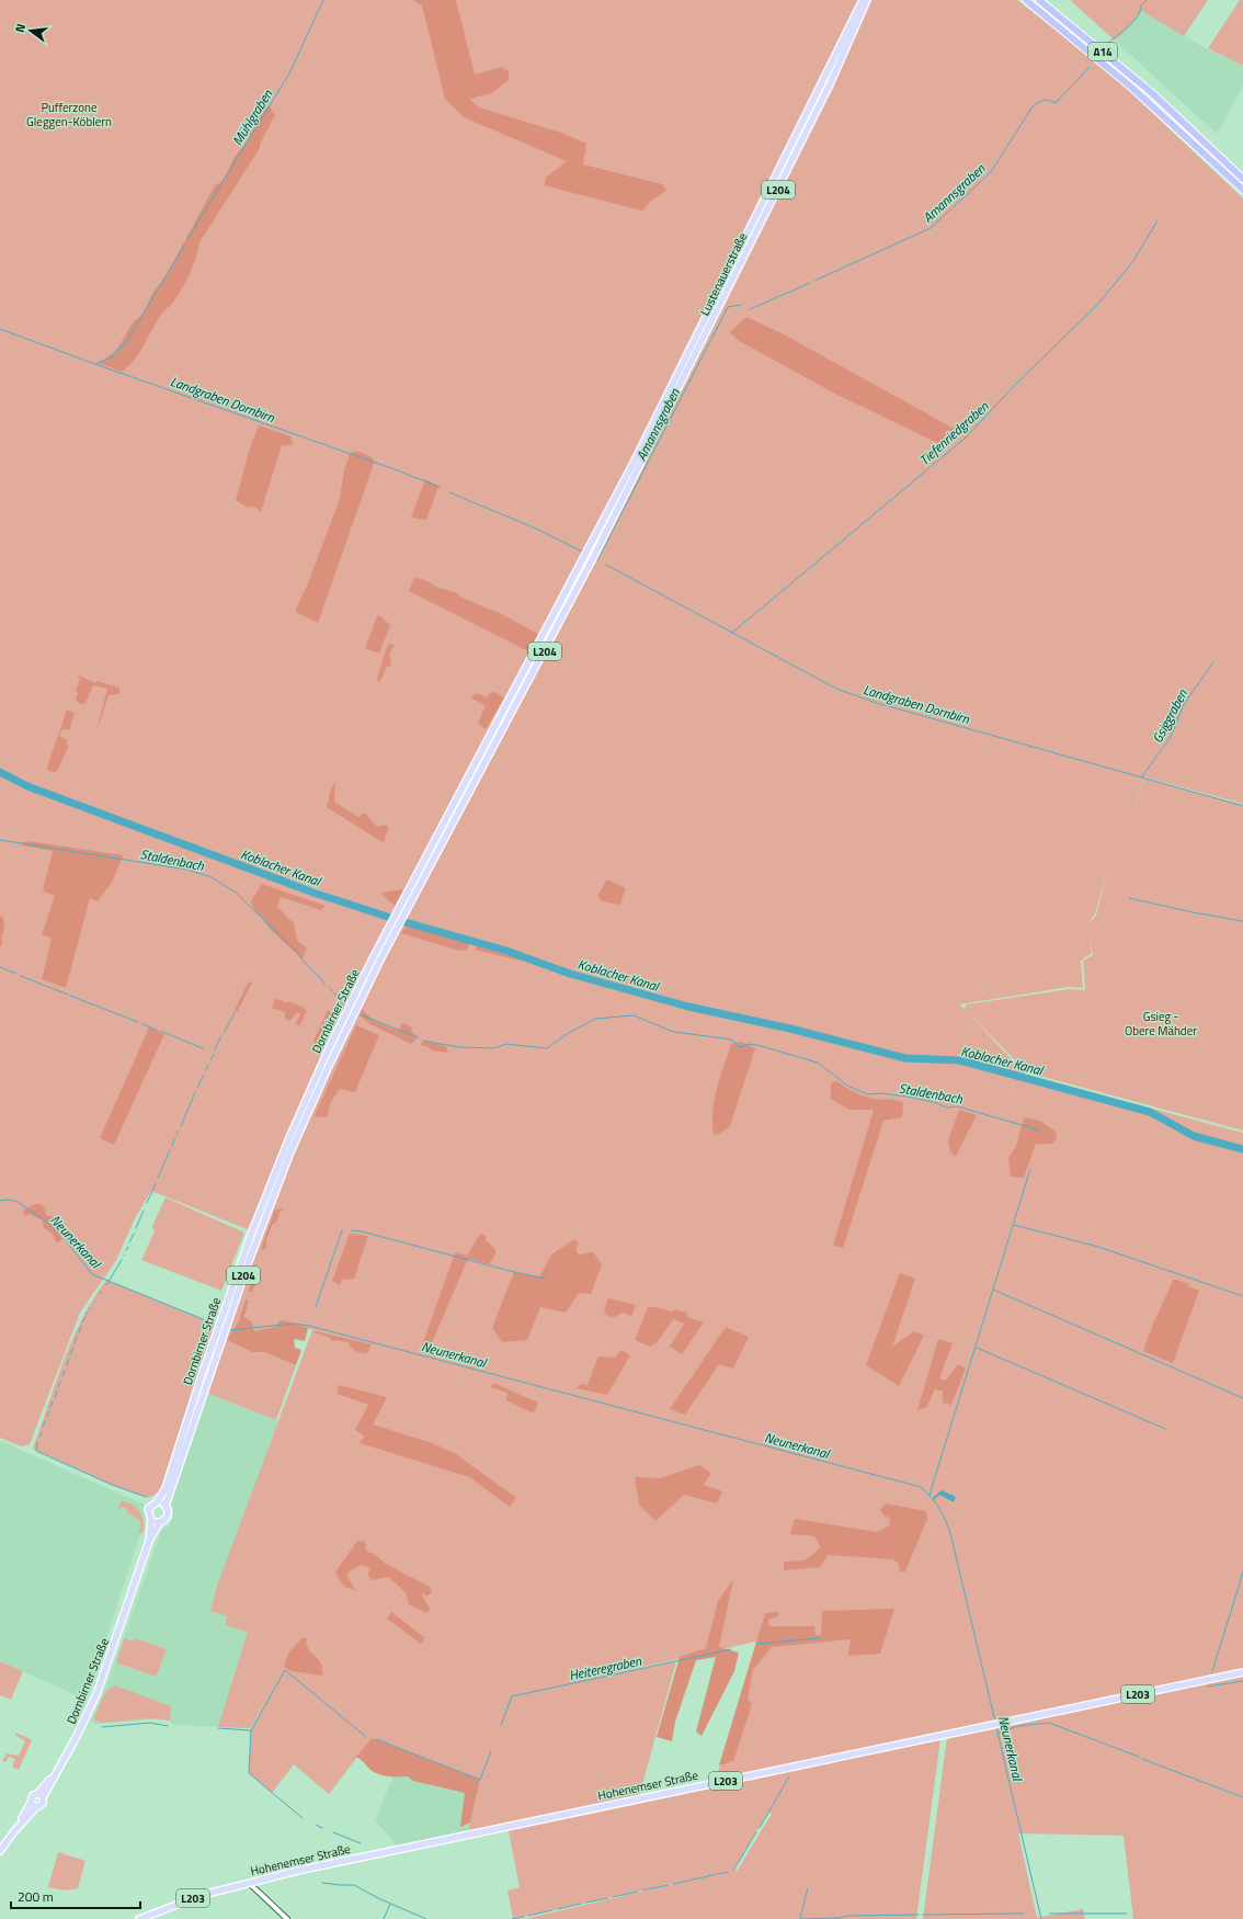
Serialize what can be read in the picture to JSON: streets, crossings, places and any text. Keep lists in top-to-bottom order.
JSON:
{
  "streets": {
    "highway": ["A14"],
    "main road": [
      "L204",
      "Lustenauerstraße",
      "Dornbirner Straße",
      "L203",
      "Hohenemser Straße"
    ]
  },
  "crossings": [
    ["L204", "Lustenauerstraße"],
    ["Lustenauerstraße", "Dornbirner Straße"]
  ],
  "water": [
    "Mühlgraben",
    "Amannsgraben",
    "Landgraben Dornbirn",
    "Tiefenriedgraben",
    "Gsiggraben",
    "Staldenbach",
    "Koblacher Kanal",
    "Neunerkanal",
    "Heiteregraben"
  ],
  "parks": ["Pufferzone Gleggen-Köblern", "Gsieg - Obere Mähder"],
  "scale_bar": "200 m",
  "north": "left"
}
